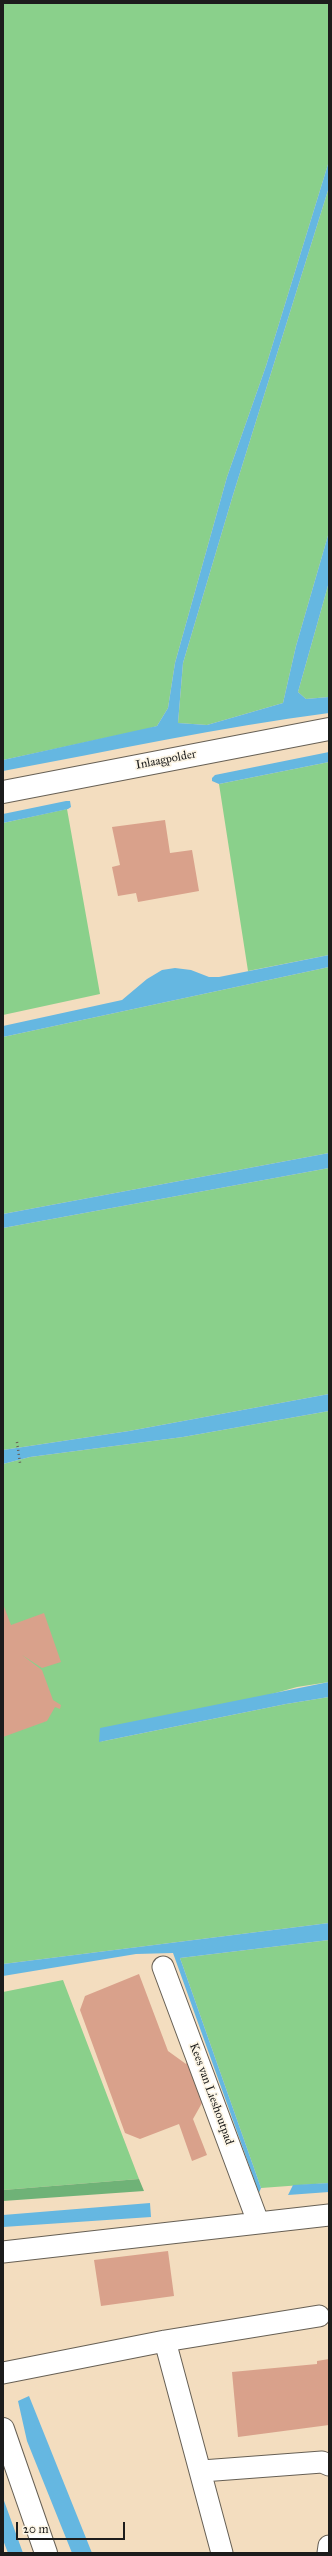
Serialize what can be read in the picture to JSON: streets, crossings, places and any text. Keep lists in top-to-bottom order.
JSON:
{
  "streets": {
    "street": ["Inlaagpolder"],
    "lane": ["Kees van Lieshoutpad"]
  },
  "scale_bar": "20 m"
}
